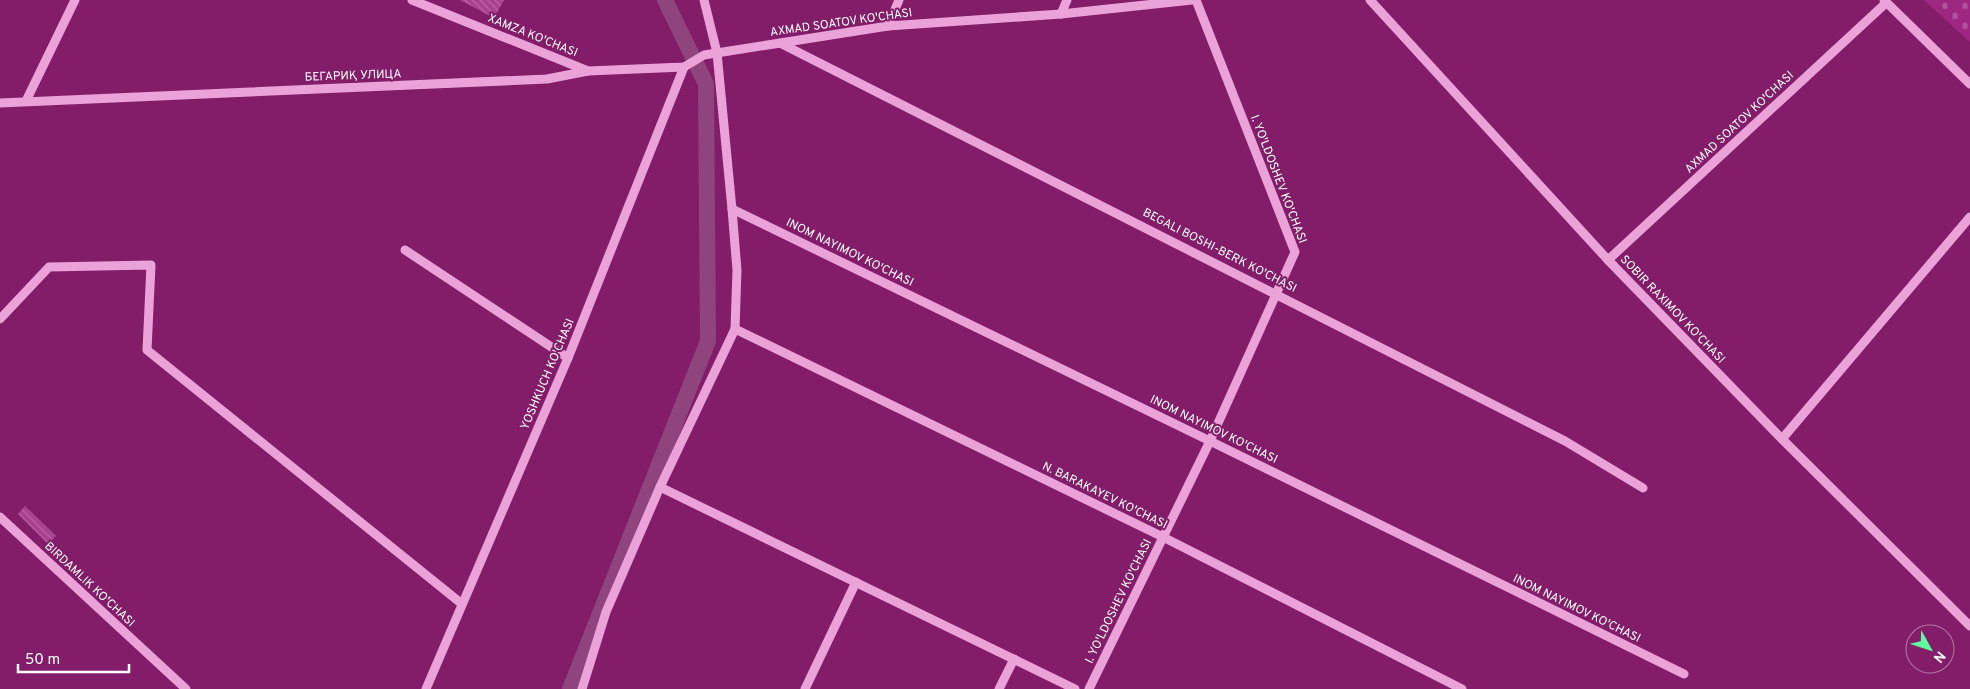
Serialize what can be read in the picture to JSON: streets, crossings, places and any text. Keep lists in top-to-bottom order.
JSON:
{
  "streets": {
    "street": [
      "AXMAD SOATOV KO'CHASI",
      "XAMZA KO'CHASI",
      "БЕГАРИҚ УЛИЦА",
      "I. YO'LDOSHEV KO'CHASI",
      "BEGALI BOSHI-BERK KO'CHASI",
      "INOM NAYIMOV KO'CHASI",
      "SOBIR RAXIMOV KO'CHASI",
      "YOSHKUCH KO'CHASI",
      "N. BARAKAYEV KO'CHASI",
      "BIRDAMLIK KO'CHASI"
    ]
  },
  "crossings": [
    ["AXMAD SOATOV KO'CHASI", "БЕГАРИҚ УЛИЦА"],
    ["AXMAD SOATOV KO'CHASI", "I. YO'LDOSHEV KO'CHASI"],
    ["AXMAD SOATOV KO'CHASI", "BEGALI BOSHI-BERK KO'CHASI"],
    ["AXMAD SOATOV KO'CHASI", "SOBIR RAXIMOV KO'CHASI"],
    ["XAMZA KO'CHASI", "БЕГАРИҚ УЛИЦА"],
    ["БЕГАРИҚ УЛИЦА", "YOSHKUCH KO'CHASI"],
    ["I. YO'LDOSHEV KO'CHASI", "BEGALI BOSHI-BERK KO'CHASI"],
    ["I. YO'LDOSHEV KO'CHASI", "INOM NAYIMOV KO'CHASI"],
    ["I. YO'LDOSHEV KO'CHASI", "N. BARAKAYEV KO'CHASI"]
  ],
  "scale_bar": "50 m",
  "north": "bottom right"
}
